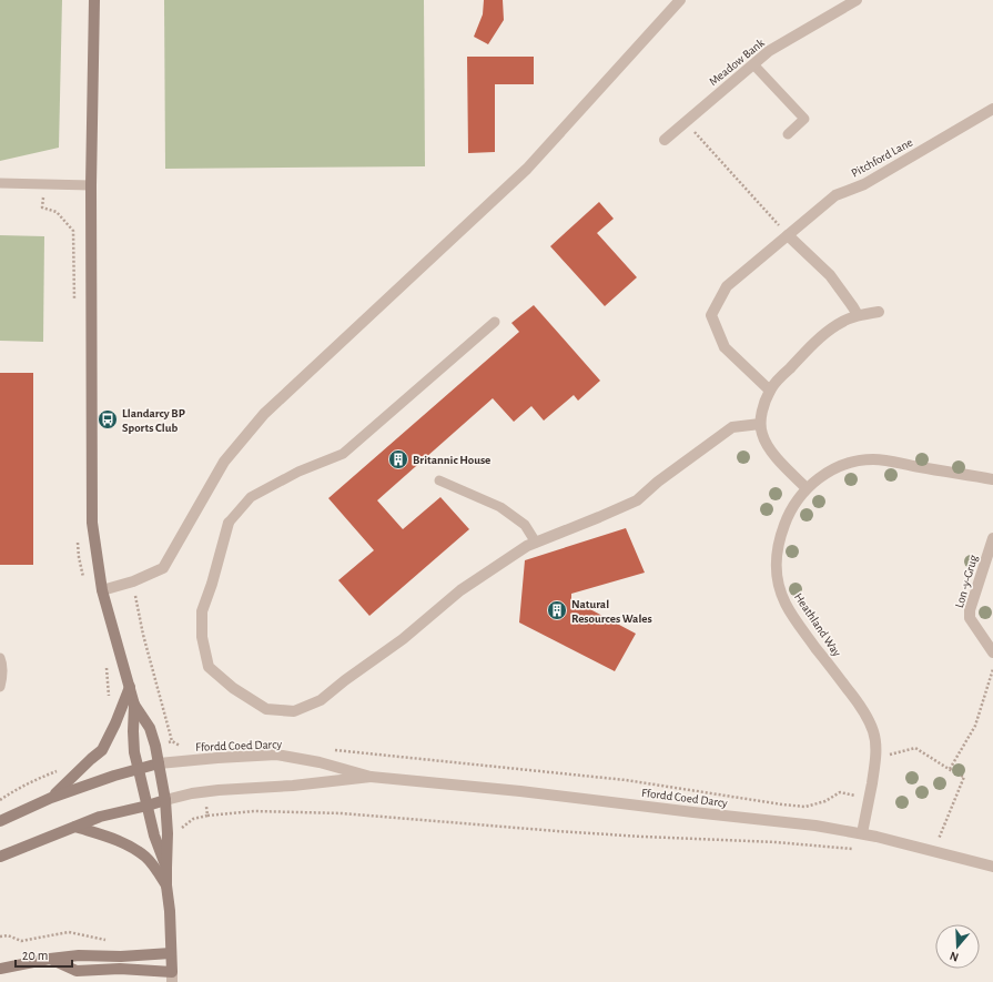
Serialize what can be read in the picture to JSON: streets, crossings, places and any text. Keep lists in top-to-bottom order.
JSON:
{
  "streets": {
    "street": [
      "Meadow Bank",
      "Pitchford Lane",
      "Lon -y-Grug",
      "Heathland Way",
      "Ffordd Coed Darcy"
    ]
  },
  "crossings": [
    ["Heathland Way", "Ffordd Coed Darcy"]
  ],
  "places": {
    "bus stop": ["Llandarcy BP Sports Club"],
    "building": ["Britannic House", "Natural Resources Wales"]
  },
  "scale_bar": "20 m",
  "north": "bottom"
}
